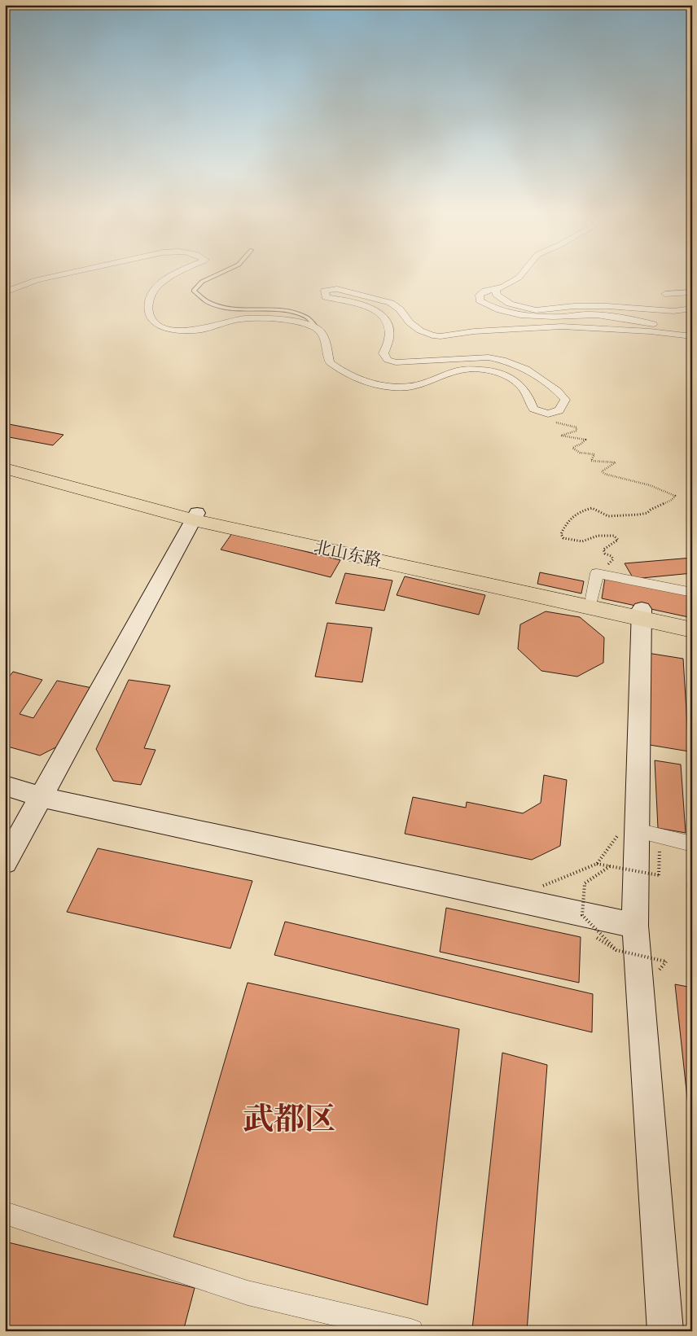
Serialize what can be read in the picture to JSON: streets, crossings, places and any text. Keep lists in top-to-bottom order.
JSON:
{
  "streets": {
    "main road": ["北山东路"]
  },
  "districts": ["武都区"]
}
